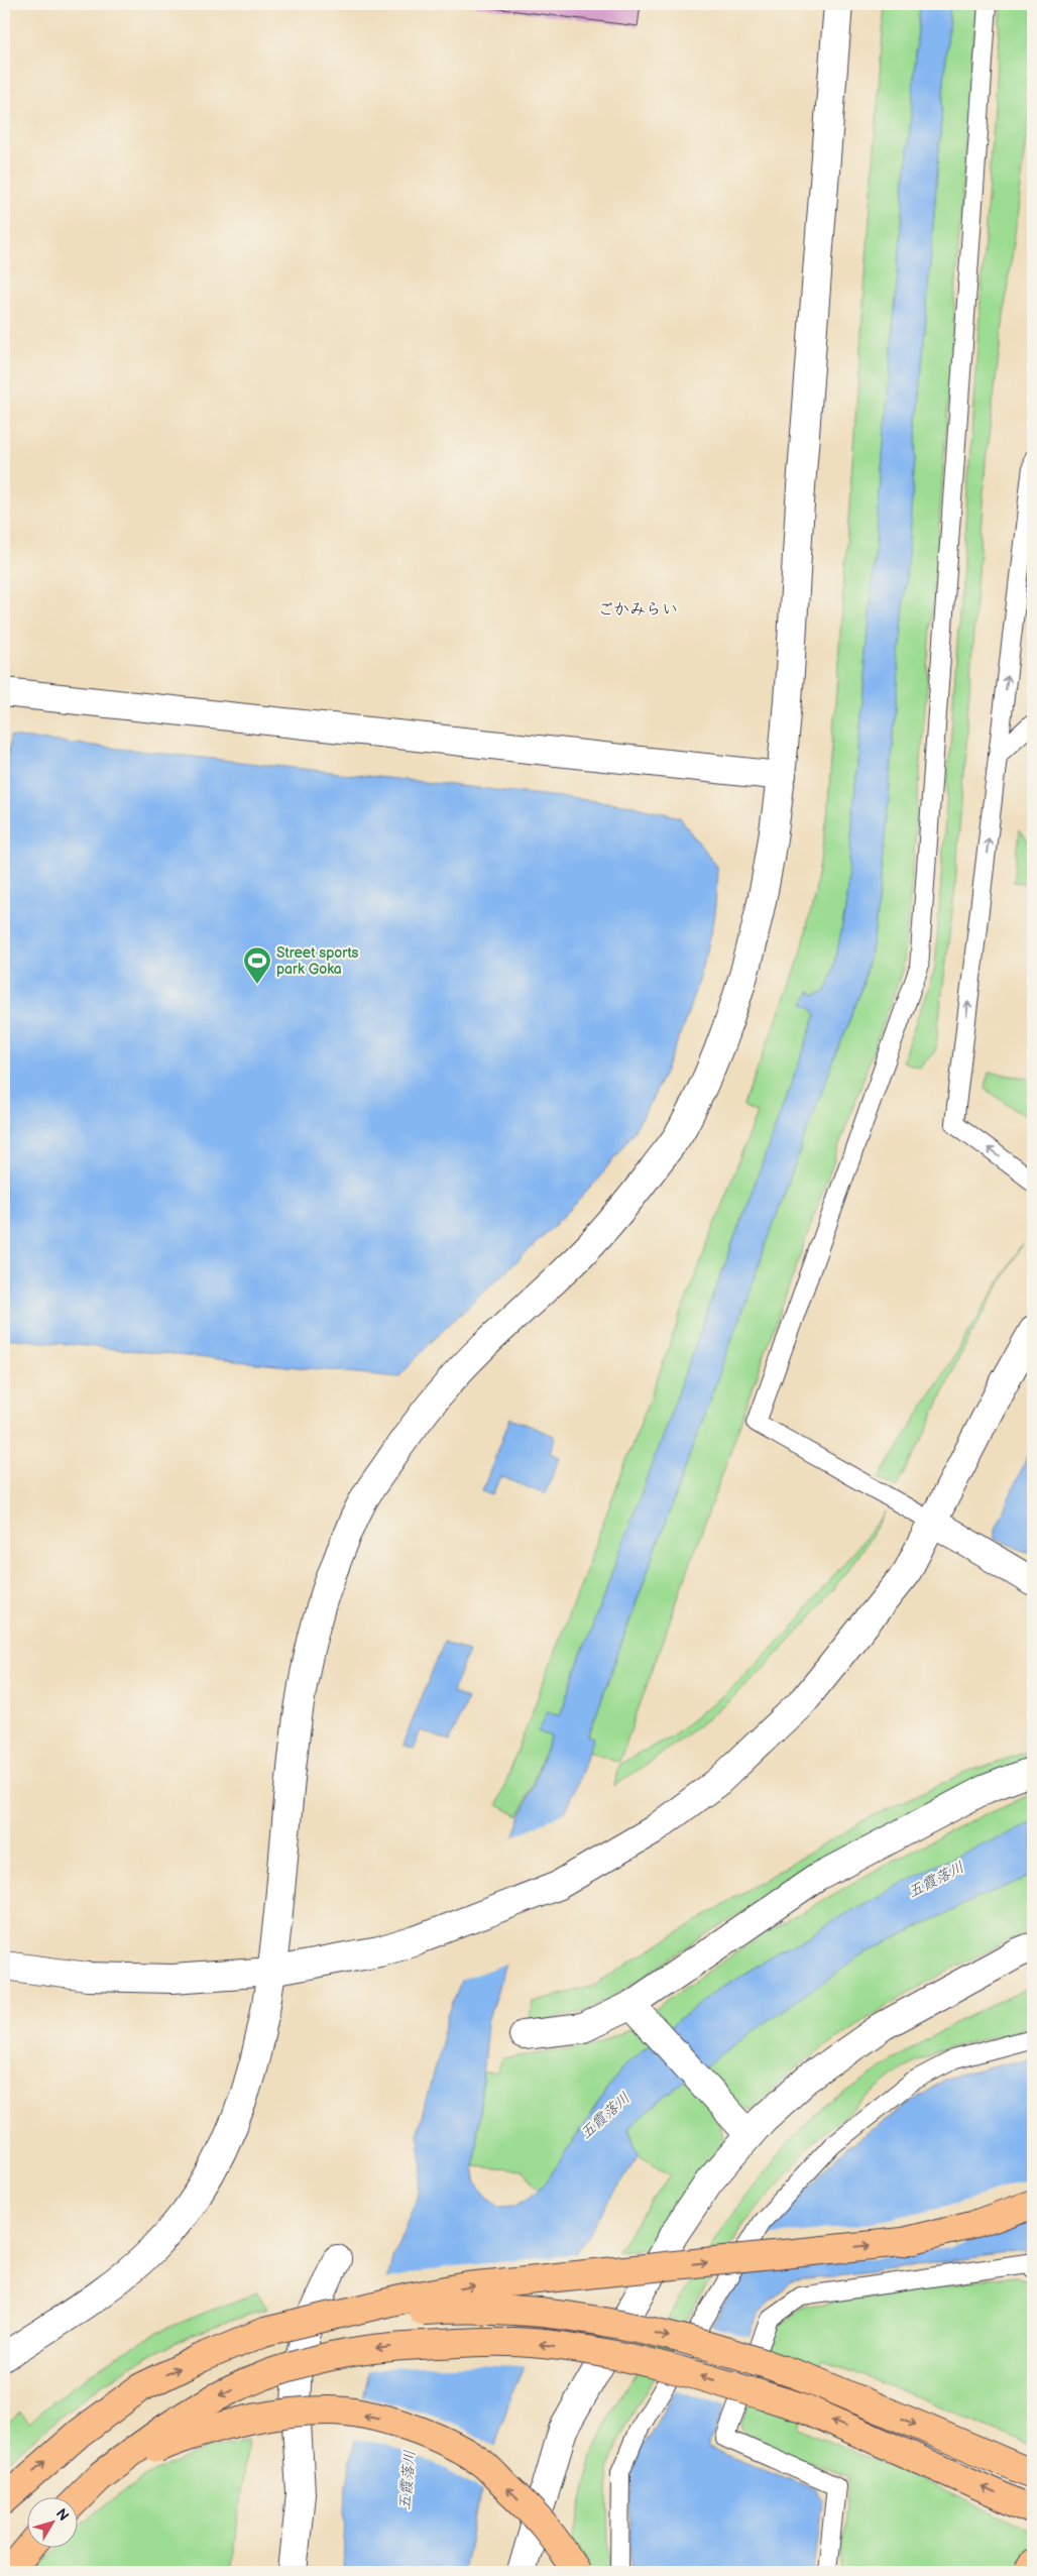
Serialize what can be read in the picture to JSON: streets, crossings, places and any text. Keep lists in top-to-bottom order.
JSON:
{
  "districts": ["ごかみらい"],
  "water": ["五霞落川"],
  "places": {
    "sports": ["Street sports park Goka"]
  },
  "north": "top right"
}
